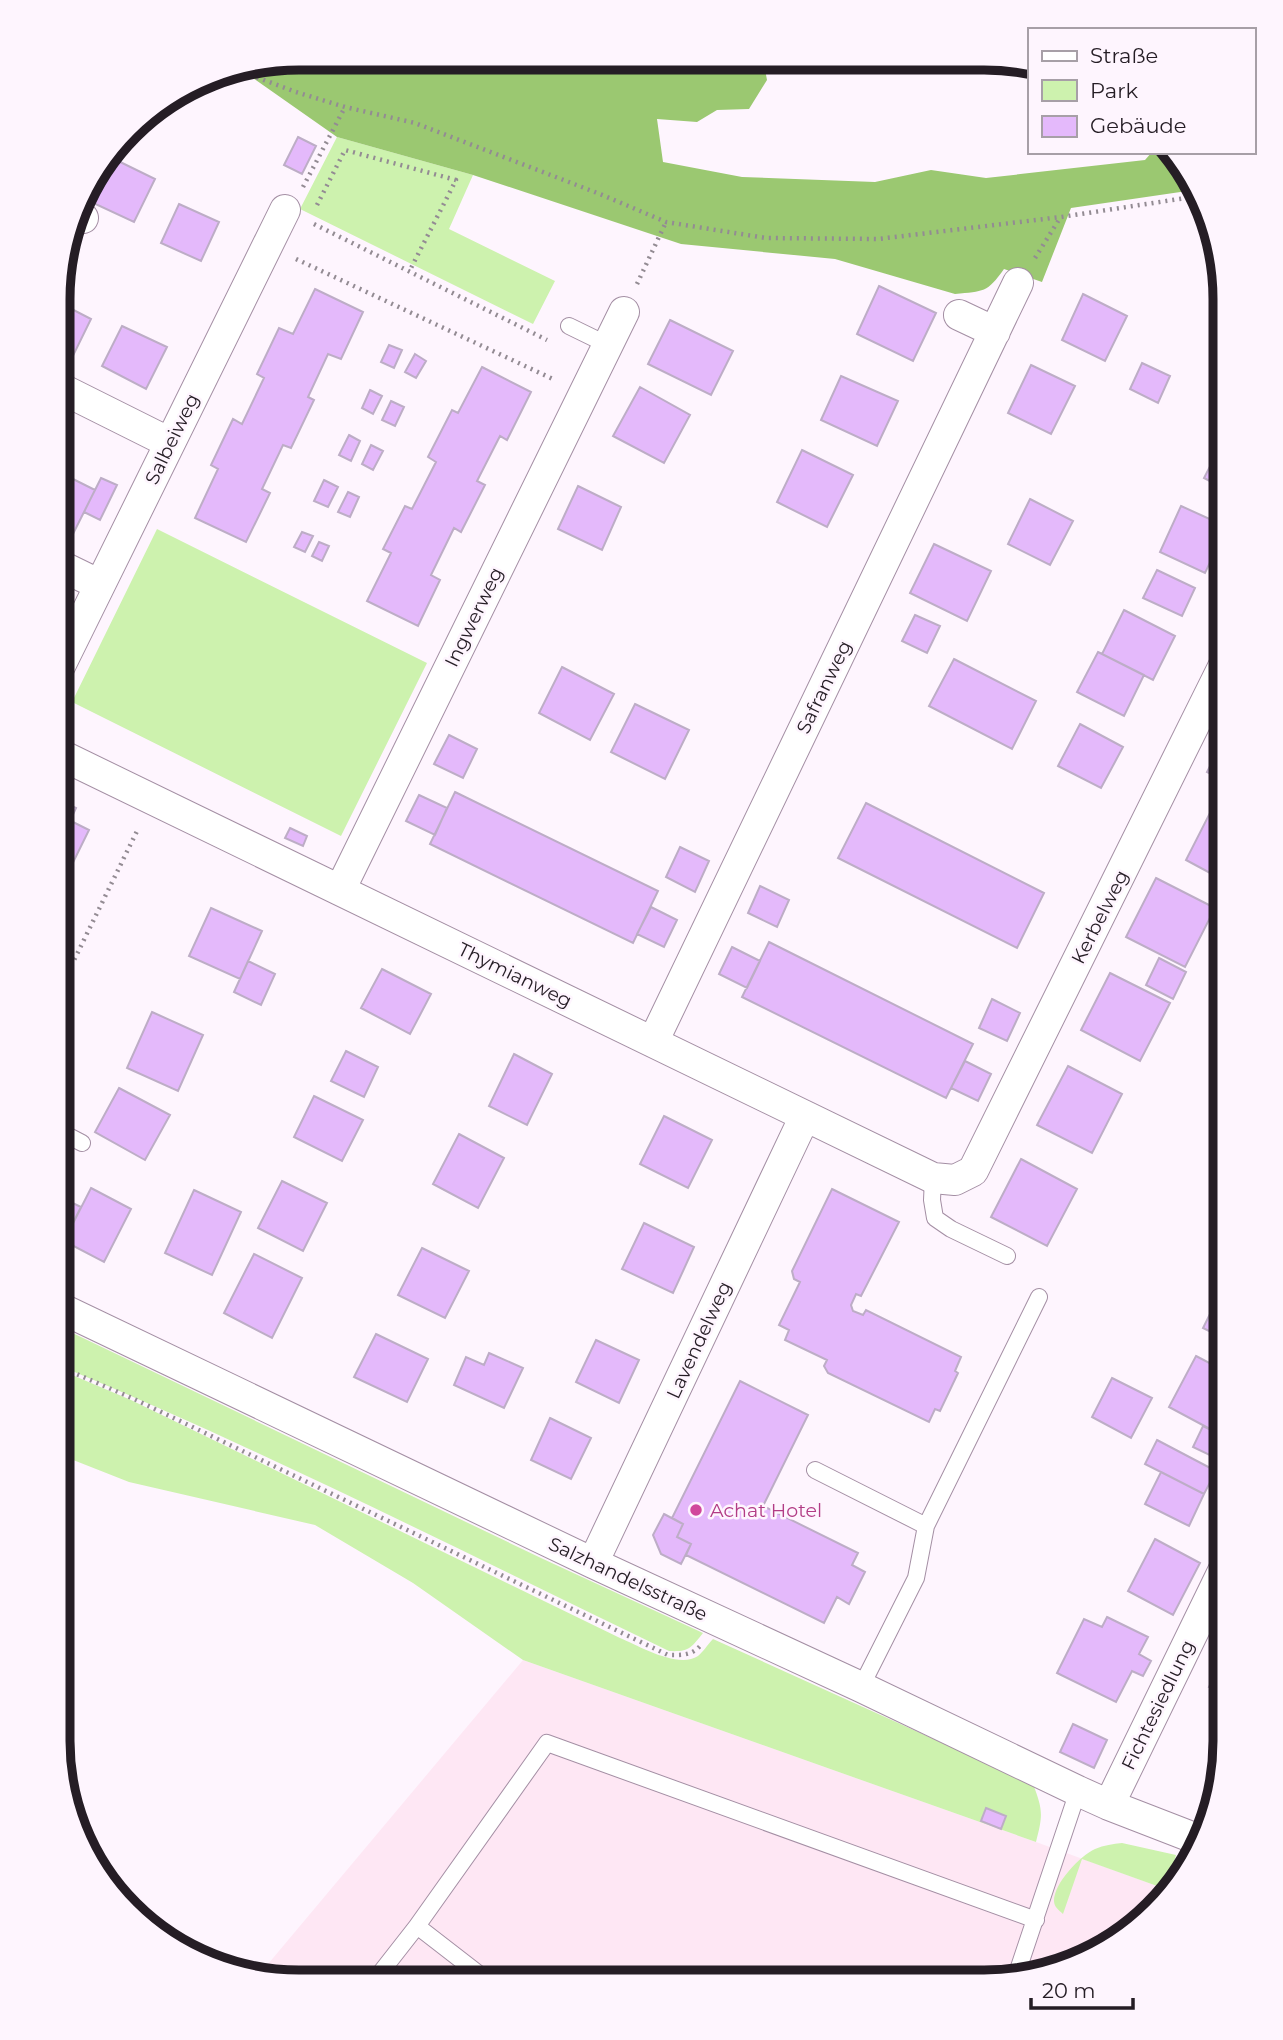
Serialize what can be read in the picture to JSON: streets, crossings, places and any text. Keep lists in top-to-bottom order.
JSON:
{
  "streets": {
    "street": [
      "Salbeiweg",
      "Ingwerweg",
      "Safranweg",
      "Kerbelweg",
      "Thymianweg",
      "Lavendelweg",
      "Salzhandelsstraße",
      "Fichtesiedlung"
    ]
  },
  "crossings": [
    ["Ingwerweg", "Thymianweg"],
    ["Safranweg", "Thymianweg"],
    ["Kerbelweg", "Thymianweg"],
    ["Thymianweg", "Lavendelweg"],
    ["Lavendelweg", "Salzhandelsstraße"],
    ["Salzhandelsstraße", "Fichtesiedlung"]
  ],
  "places": ["Achat Hotel"],
  "legend": ["Straße", "Park", "Gebäude"],
  "scale_bar": "20 m"
}
